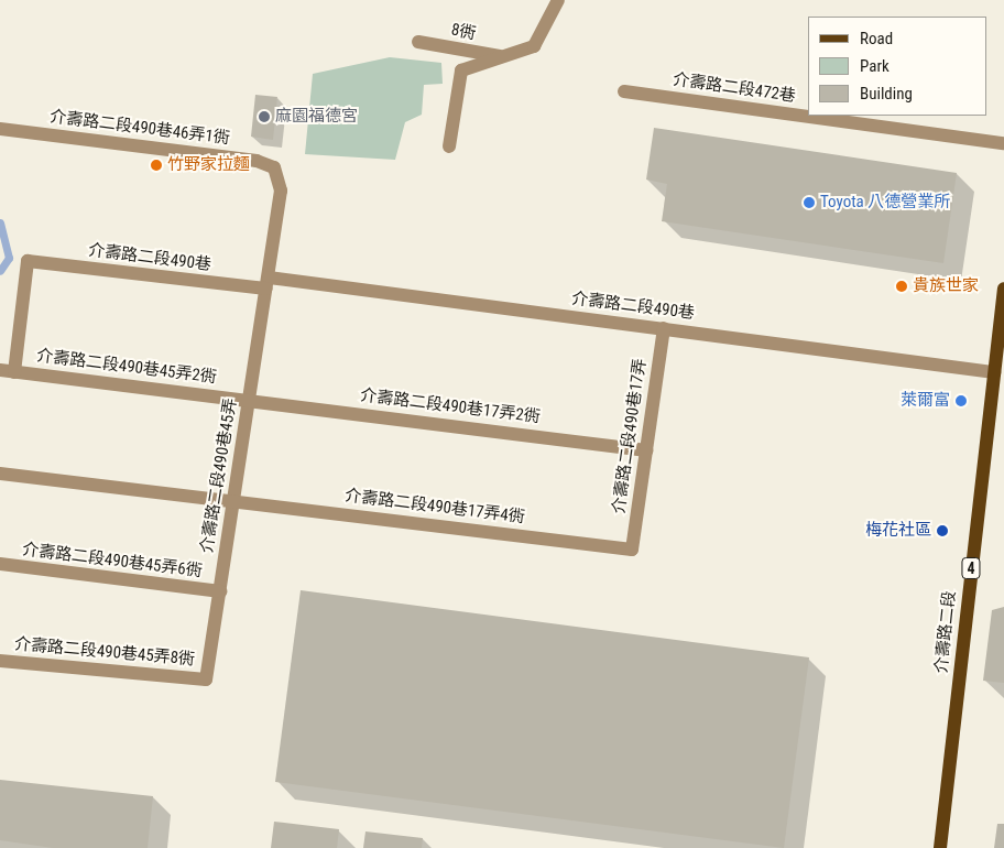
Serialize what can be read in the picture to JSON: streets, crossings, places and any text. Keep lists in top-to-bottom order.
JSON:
{
  "streets": {
    "main road": ["4", "介壽路二段"],
    "street": [
      "8衖",
      "介壽路二段472巷",
      "介壽路二段490巷46弄1衖",
      "介壽路二段490巷",
      "介壽路二段490巷45弄2衖",
      "介壽路二段490巷17弄2衖",
      "介壽路二段490巷17弄",
      "介壽路二段490巷45弄",
      "介壽路二段490巷17弄4衖",
      "介壽路二段490巷45弄6衖",
      "介壽路二段490巷45弄8衖"
    ]
  },
  "crossings": [
    ["介壽路二段490巷46弄1衖", "介壽路二段490巷45弄"],
    ["介壽路二段490巷", "介壽路二段490巷45弄2衖"],
    ["介壽路二段490巷", "介壽路二段490巷17弄"],
    ["介壽路二段490巷", "介壽路二段490巷45弄"],
    ["介壽路二段490巷", "介壽路二段"],
    ["介壽路二段490巷45弄2衖", "介壽路二段490巷17弄2衖"],
    ["介壽路二段490巷45弄2衖", "介壽路二段490巷45弄"],
    ["介壽路二段490巷17弄2衖", "介壽路二段490巷17弄"],
    ["介壽路二段490巷17弄2衖", "介壽路二段490巷45弄"],
    ["介壽路二段490巷17弄", "介壽路二段490巷17弄4衖"],
    ["介壽路二段490巷45弄", "介壽路二段490巷17弄4衖"],
    ["介壽路二段490巷45弄", "介壽路二段490巷45弄6衖"],
    ["介壽路二段490巷45弄", "介壽路二段490巷45弄8衖"]
  ],
  "places": [
    "麻園福德宮",
    "竹野家拉麵",
    "Toyota 八德營業所",
    "貴族世家",
    "萊爾富",
    "梅花社區"
  ],
  "legend": ["Road", "Park", "Building"]
}
